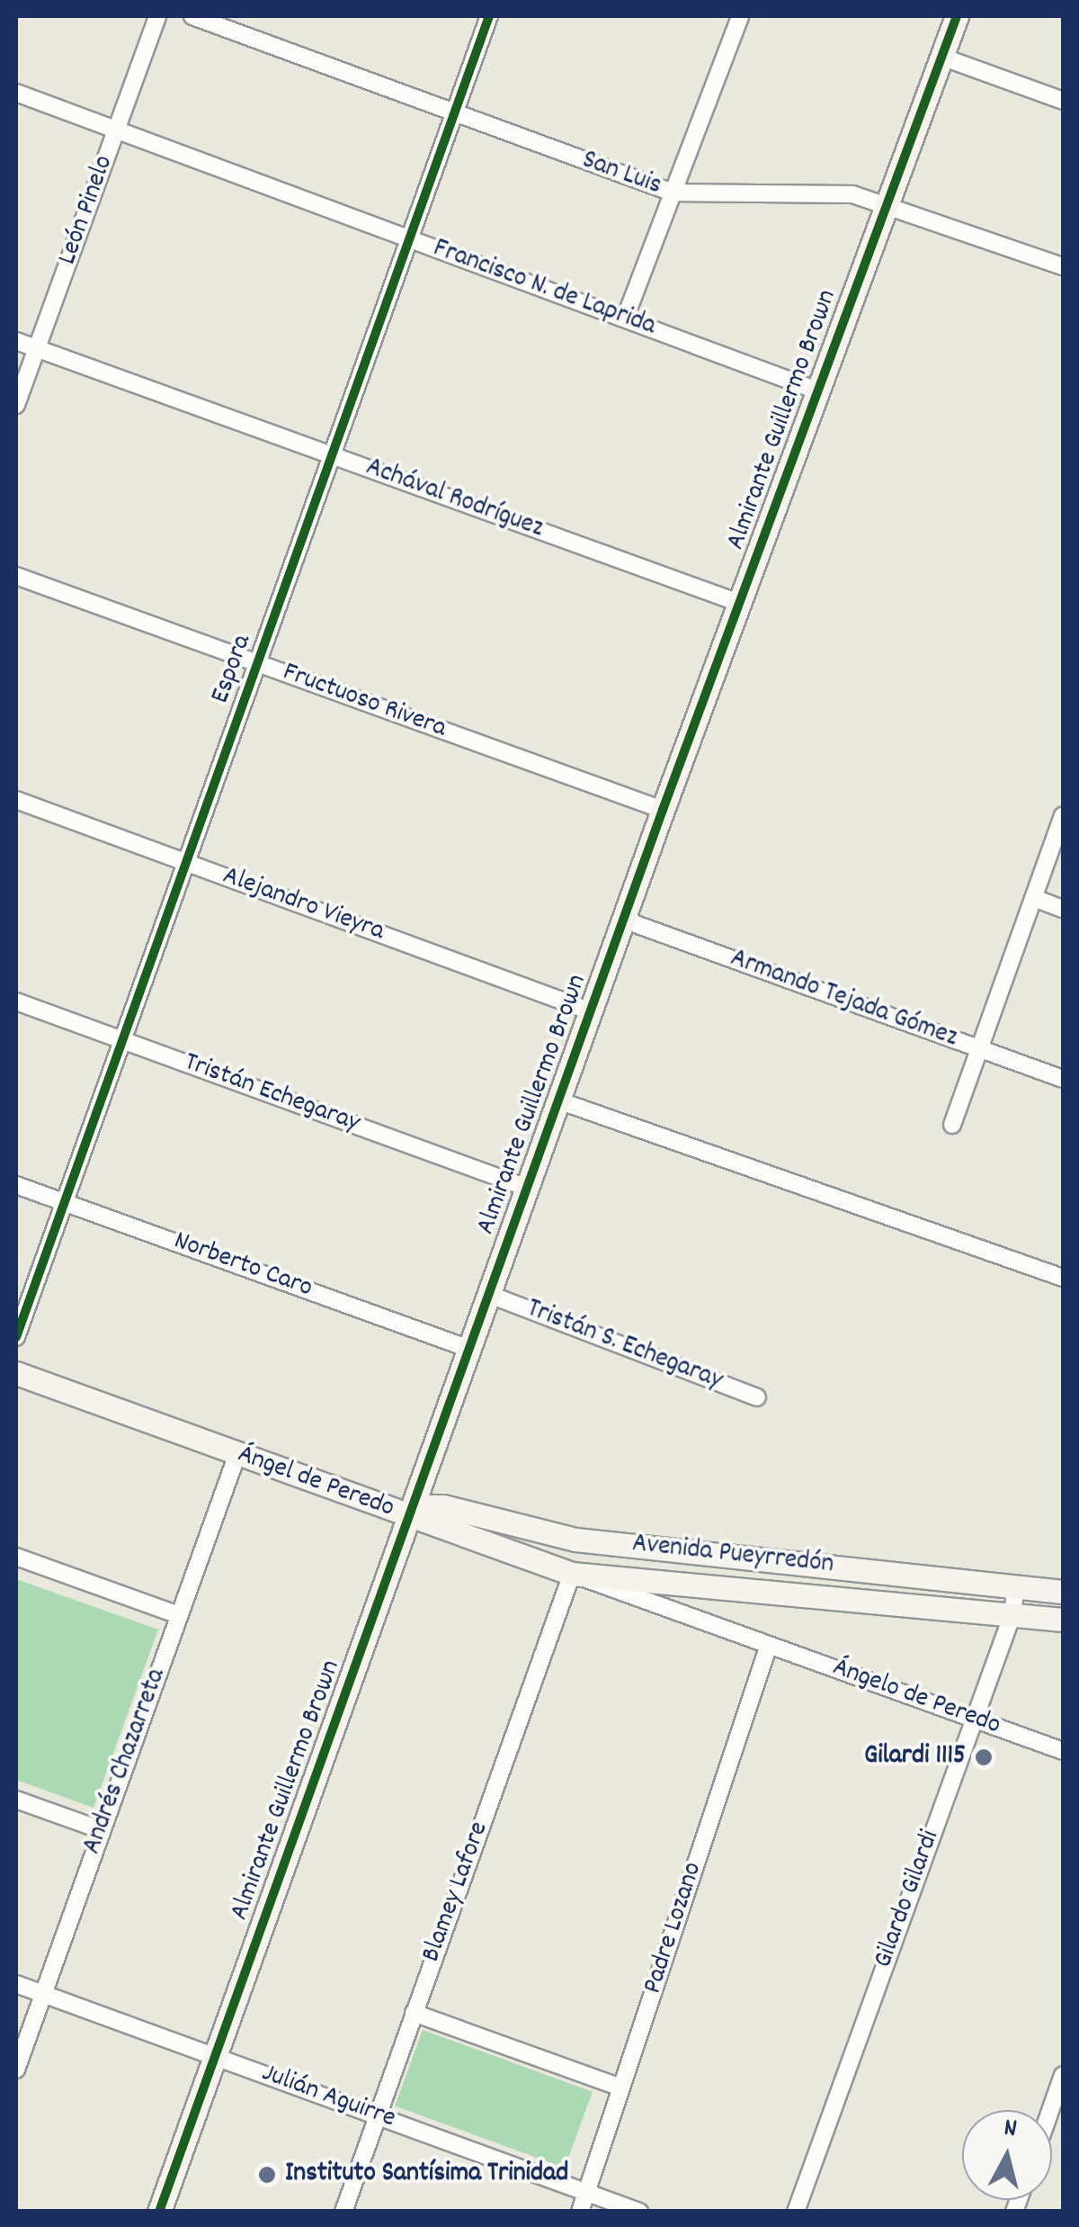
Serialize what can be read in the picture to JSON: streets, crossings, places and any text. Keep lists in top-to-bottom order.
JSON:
{
  "streets": {
    "street": [
      "San Luis",
      "León Pinelo",
      "Francisco N. de Laprida",
      "Almirante Guillermo Brown",
      "Achával Rodríguez",
      "Espora",
      "Fructuoso Rivera",
      "Alejandro Vieyra",
      "Armando Tejada Gómez",
      "Tristán Echegaray",
      "Norberto Caro",
      "Tristán S. Echegaray",
      "Ángel de Peredo",
      "Avenida Pueyrredón",
      "Ángelo de Peredo",
      "Andrés Chazarreta",
      "Blamey Lafore",
      "Gilardo Gilardi",
      "Padre Lozano",
      "Julián Aguirre"
    ]
  },
  "crossings": [
    ["San Luis", "Almirante Guillermo Brown"],
    ["San Luis", "Espora"],
    ["León Pinelo", "Francisco N. de Laprida"],
    ["León Pinelo", "Achával Rodríguez"],
    ["Francisco N. de Laprida", "Almirante Guillermo Brown"],
    ["Francisco N. de Laprida", "Espora"],
    ["Almirante Guillermo Brown", "Achával Rodríguez"],
    ["Almirante Guillermo Brown", "Fructuoso Rivera"],
    ["Almirante Guillermo Brown", "Alejandro Vieyra"],
    ["Almirante Guillermo Brown", "Armando Tejada Gómez"],
    ["Almirante Guillermo Brown", "Tristán Echegaray"],
    ["Almirante Guillermo Brown", "Norberto Caro"],
    ["Almirante Guillermo Brown", "Tristán S. Echegaray"],
    ["Almirante Guillermo Brown", "Ángel de Peredo"],
    ["Almirante Guillermo Brown", "Avenida Pueyrredón"],
    ["Almirante Guillermo Brown", "Julián Aguirre"],
    ["Achával Rodríguez", "Espora"],
    ["Espora", "Fructuoso Rivera"],
    ["Espora", "Alejandro Vieyra"],
    ["Espora", "Tristán Echegaray"],
    ["Espora", "Norberto Caro"],
    ["Ángel de Peredo", "Avenida Pueyrredón"],
    ["Ángel de Peredo", "Ángelo de Peredo"],
    ["Ángel de Peredo", "Andrés Chazarreta"],
    ["Ángel de Peredo", "Blamey Lafore"],
    ["Ángel de Peredo", "Padre Lozano"],
    ["Avenida Pueyrredón", "Blamey Lafore"],
    ["Avenida Pueyrredón", "Gilardo Gilardi"],
    ["Ángelo de Peredo", "Gilardo Gilardi"],
    ["Ángelo de Peredo", "Padre Lozano"],
    ["Andrés Chazarreta", "Julián Aguirre"],
    ["Blamey Lafore", "Julián Aguirre"],
    ["Padre Lozano", "Julián Aguirre"]
  ],
  "places": ["Gilardi 1115", "Instituto Santísima Trinidad"],
  "north": "top"
}
